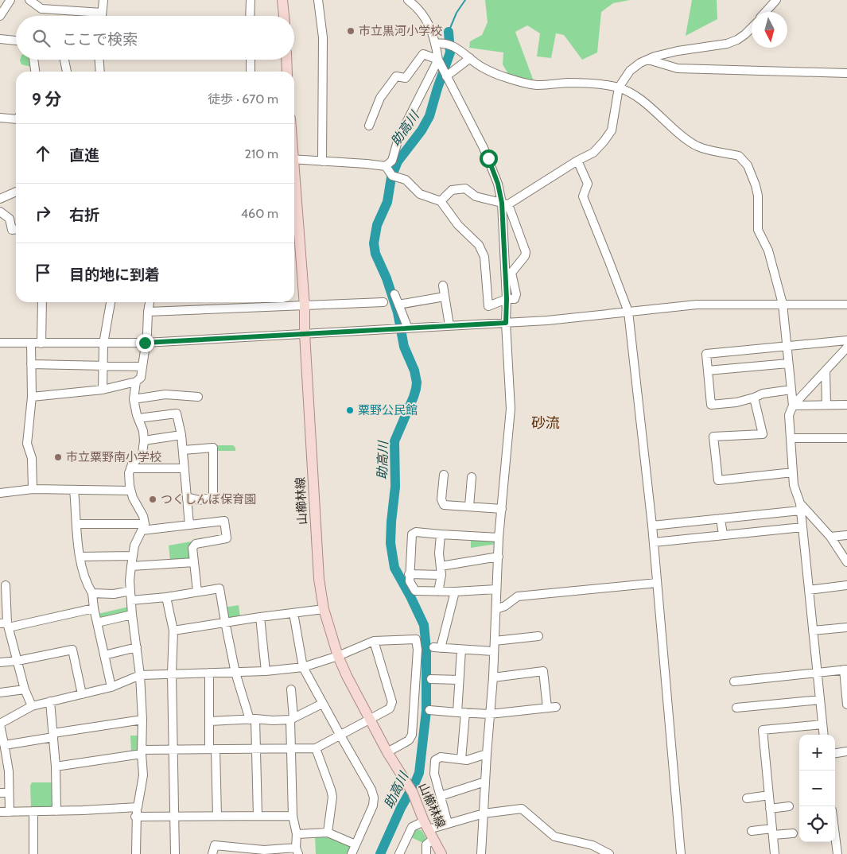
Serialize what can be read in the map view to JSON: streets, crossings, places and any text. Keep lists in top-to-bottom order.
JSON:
{
  "streets": {
    "main road": ["山櫛林線"]
  },
  "districts": ["砂流"],
  "water": ["助高川"],
  "places": [
    "市立黒河小学校",
    "粟野公民館",
    "市立粟野南小学校",
    "つくしんぼ保育園"
  ],
  "north": "bottom",
  "page": {
    "search": "ここで検索",
    "heading": ["9 分", "徒歩 · 670 m"],
    "list": [
      ["直進", "210 m"],
      ["右折", "460 m"],
      "目的地に到着"
    ],
    "map_buttons": ["+", "−"]
  }
}
